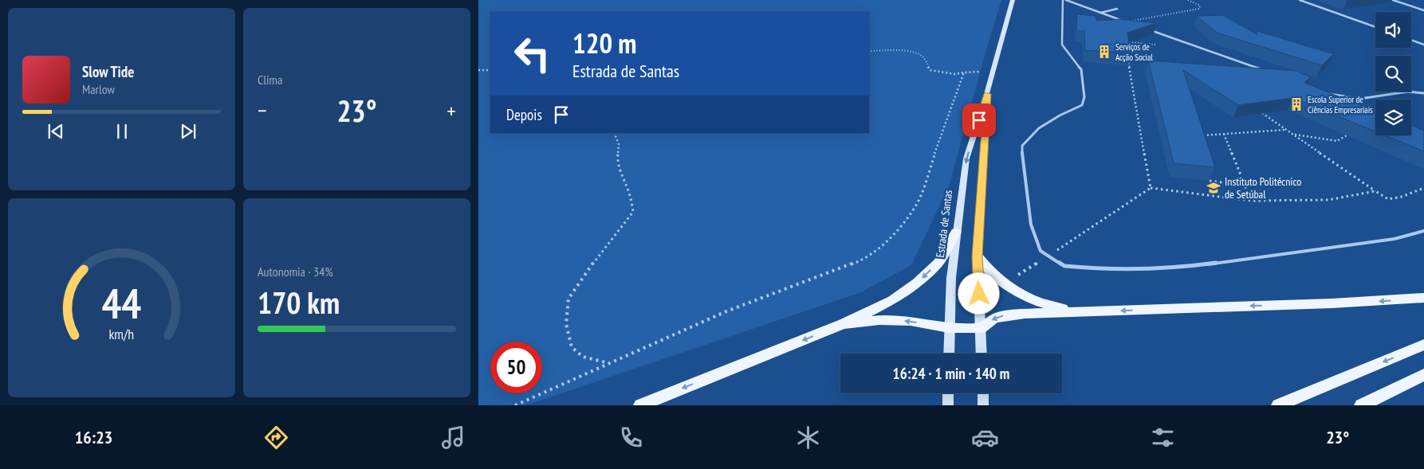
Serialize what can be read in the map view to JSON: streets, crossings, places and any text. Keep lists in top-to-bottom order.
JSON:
{
  "streets": {
    "main road": ["Estrada de Santas"]
  },
  "places": {
    "building": ["Serviços de Acção Social", "Escola Superior de Ciências Empresariais"],
    "school or university": ["Instituto Politécnico de Setúbal"]
  },
  "page": {
    "tile": [
      "Clima",
      ["Autonomia · 34%", "170 km"]
    ],
    "turn": ["120 m", "Estrada de Santas"],
    "song": ["Slow Tide", "Marlow"],
    "heat": ["−", "23°", "+"],
    "then": "Depois",
    "limit": "50",
    "trip": "16:24 · 1 min · 140 m",
    "tabs": ["16:23", "23°"],
    "gauge": ["44", "km/h"]
  }
}
